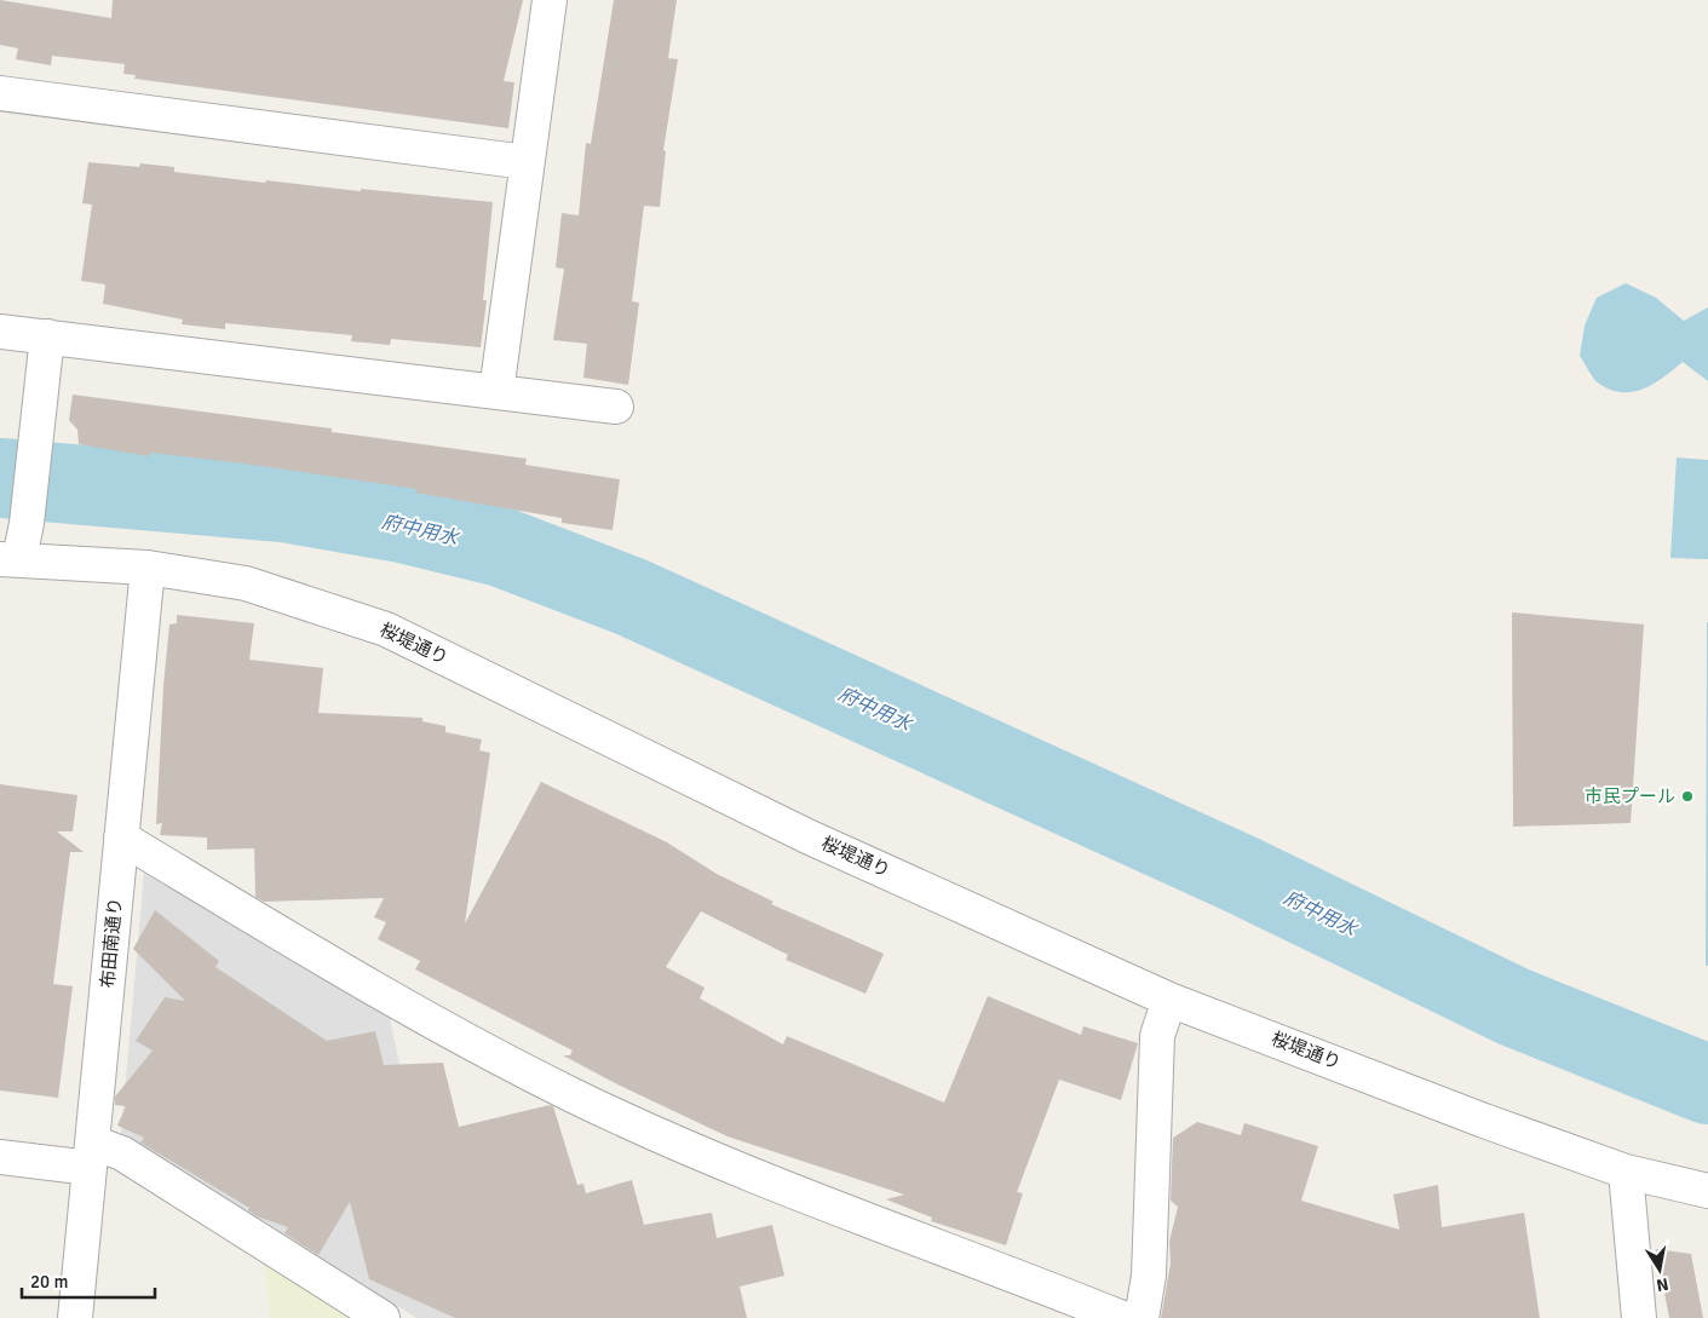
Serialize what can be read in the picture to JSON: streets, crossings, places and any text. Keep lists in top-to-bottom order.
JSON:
{
  "streets": {
    "street": ["桜堤通り", "布田南通り"]
  },
  "crossings": [
    ["桜堤通り", "布田南通り"]
  ],
  "water": ["府中用水"],
  "places": ["市民プール"],
  "scale_bar": "20 m",
  "north": "bottom"
}
